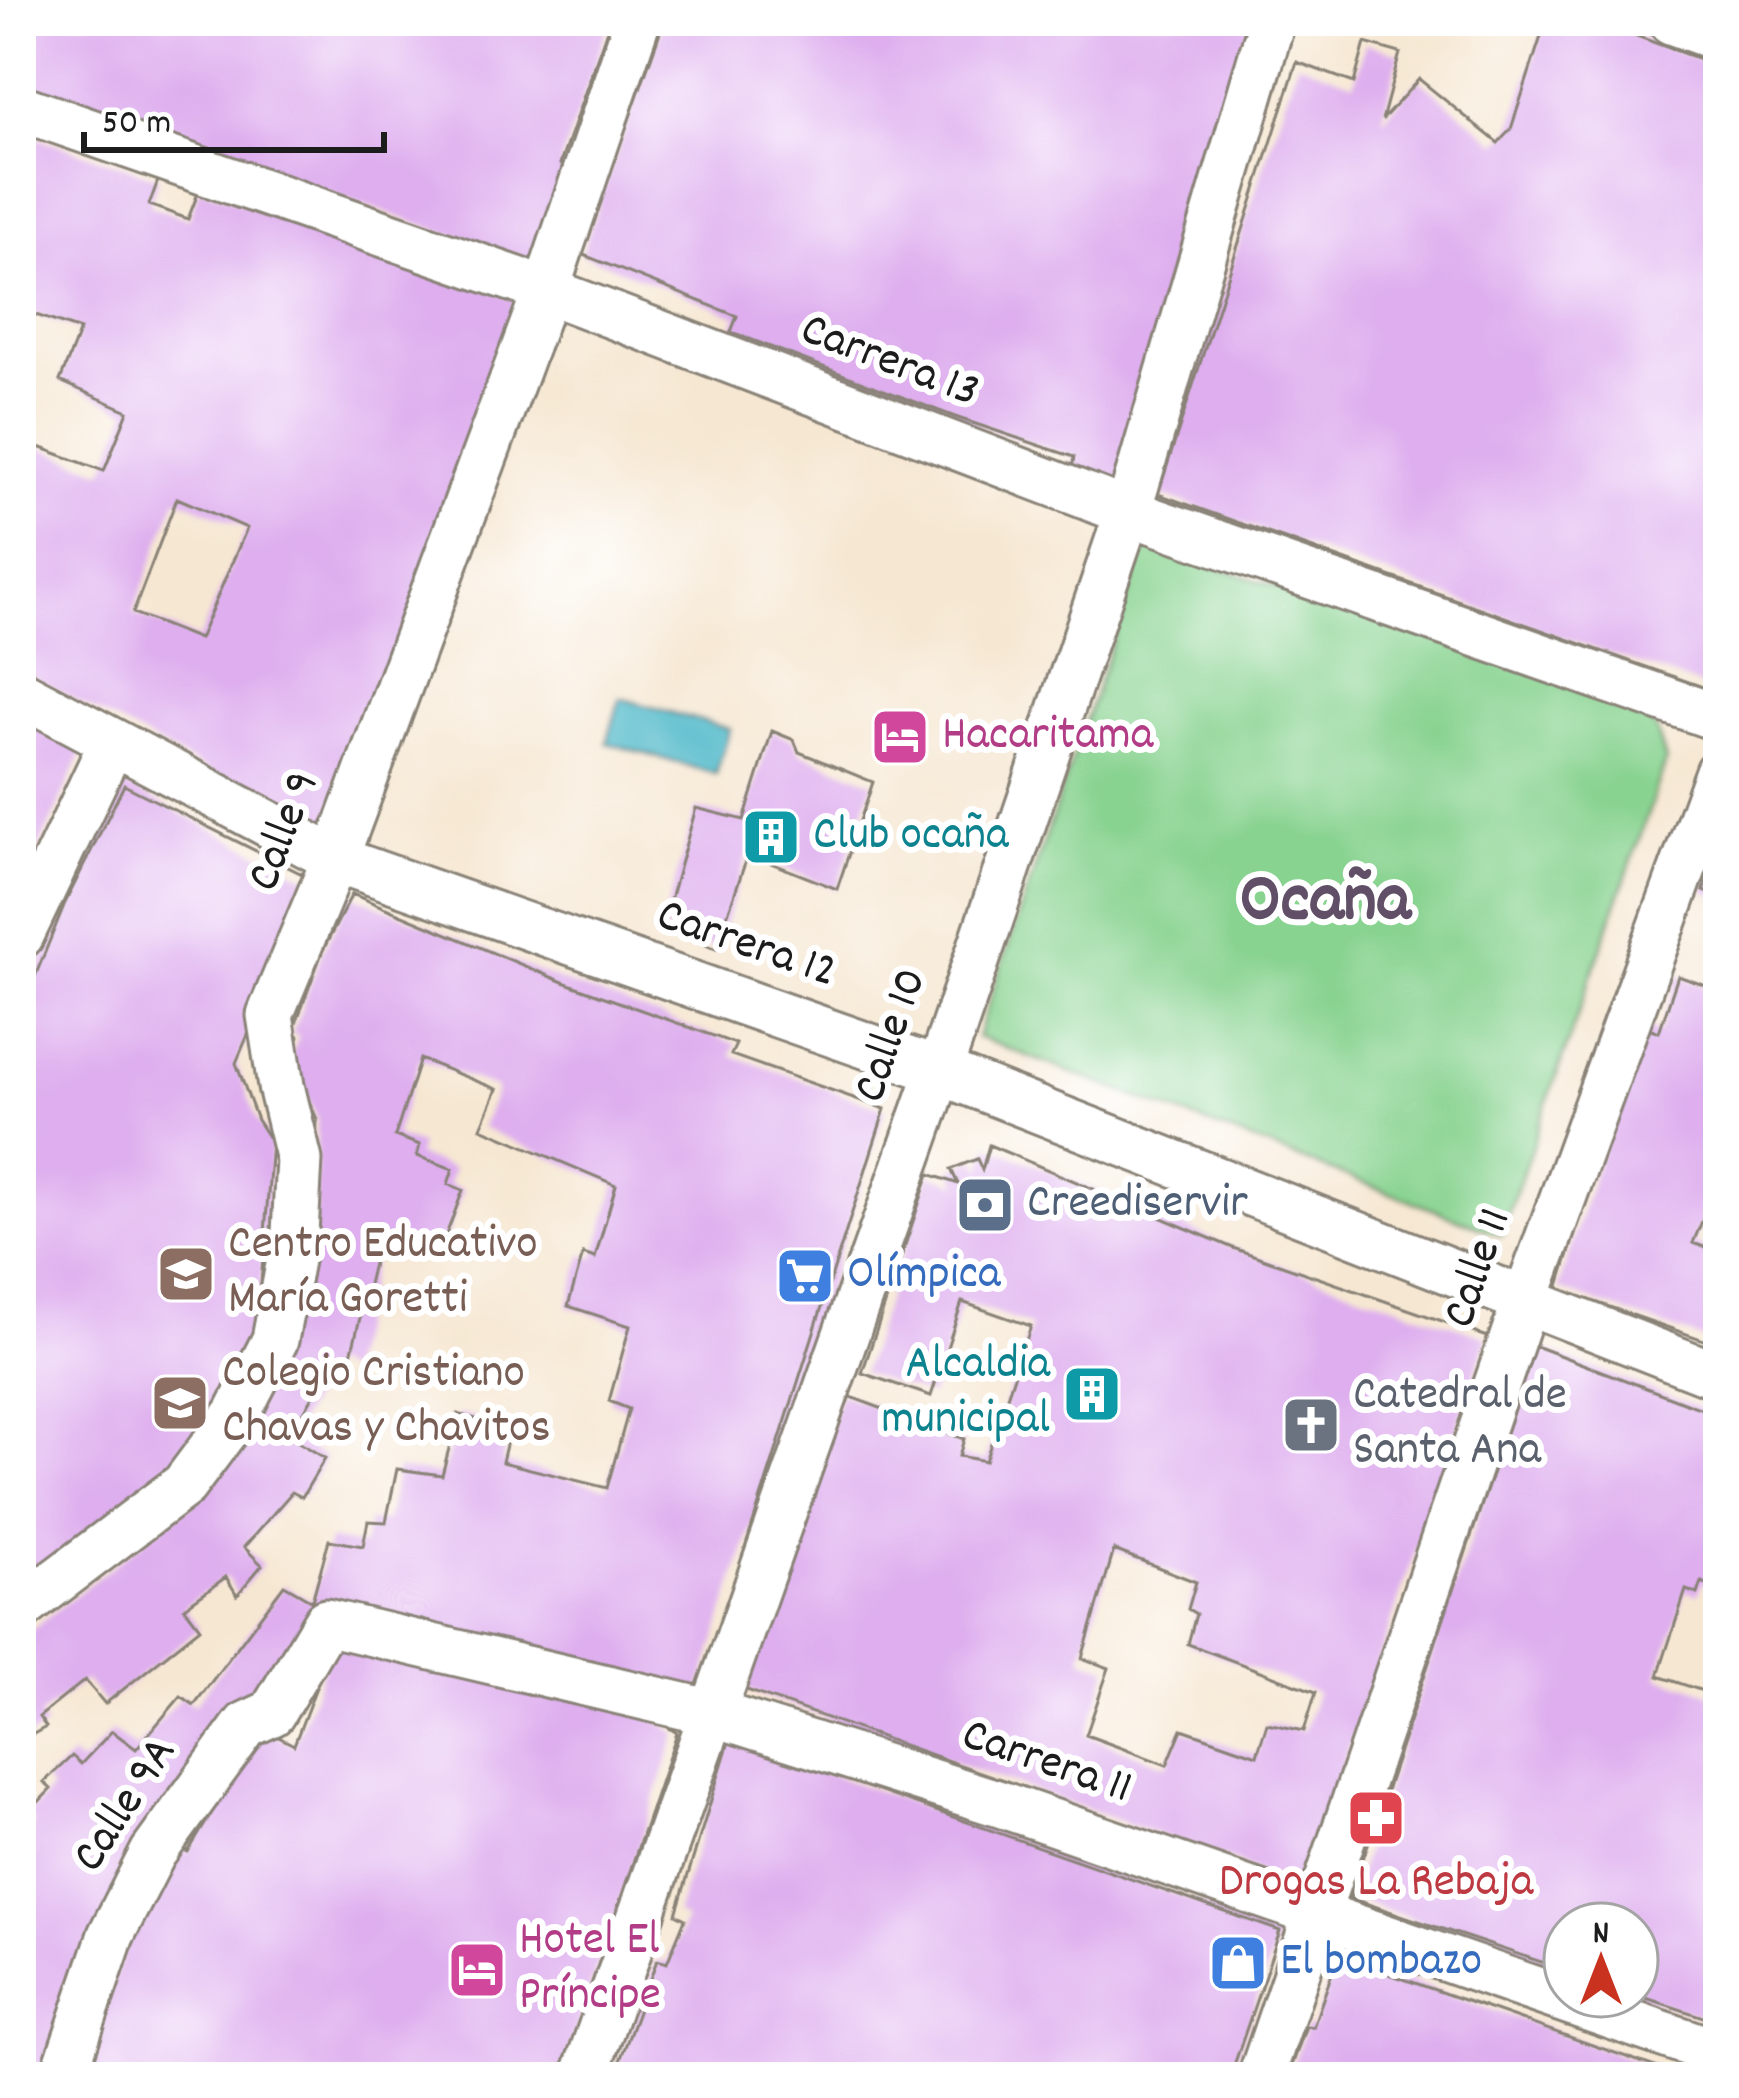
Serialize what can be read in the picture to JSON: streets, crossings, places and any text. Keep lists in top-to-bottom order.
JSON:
{
  "streets": {
    "street": [
      "Carrera 13",
      "Calle 9",
      "Carrera 12",
      "Calle 10",
      "Calle 11",
      "Carrera 11",
      "Calle 9A"
    ]
  },
  "crossings": [
    ["Carrera 13", "Calle 9"],
    ["Carrera 13", "Calle 10"],
    ["Calle 9", "Carrera 12"],
    ["Carrera 12", "Calle 10"],
    ["Carrera 12", "Calle 11"],
    ["Calle 10", "Carrera 11"],
    ["Calle 11", "Carrera 11"],
    ["Carrera 11", "Calle 9A"]
  ],
  "districts": ["Ocaña"],
  "places": {
    "hotel": ["Hacaritama", "Hotel El Príncipe"],
    "building": ["Club ocaña", "Alcaldia municipal"],
    "bank": ["Creediservir"],
    "school or university": ["Centro Educativo María Goretti", "Colegio Cristiano Chavas y Chavitos"],
    "supermarket": ["Olímpica"],
    "church": ["Catedral de Santa Ana"],
    "pharmacy": ["Drogas La Rebaja"],
    "shop": ["El bombazo"]
  },
  "scale_bar": "50 m",
  "north": "top"
}
